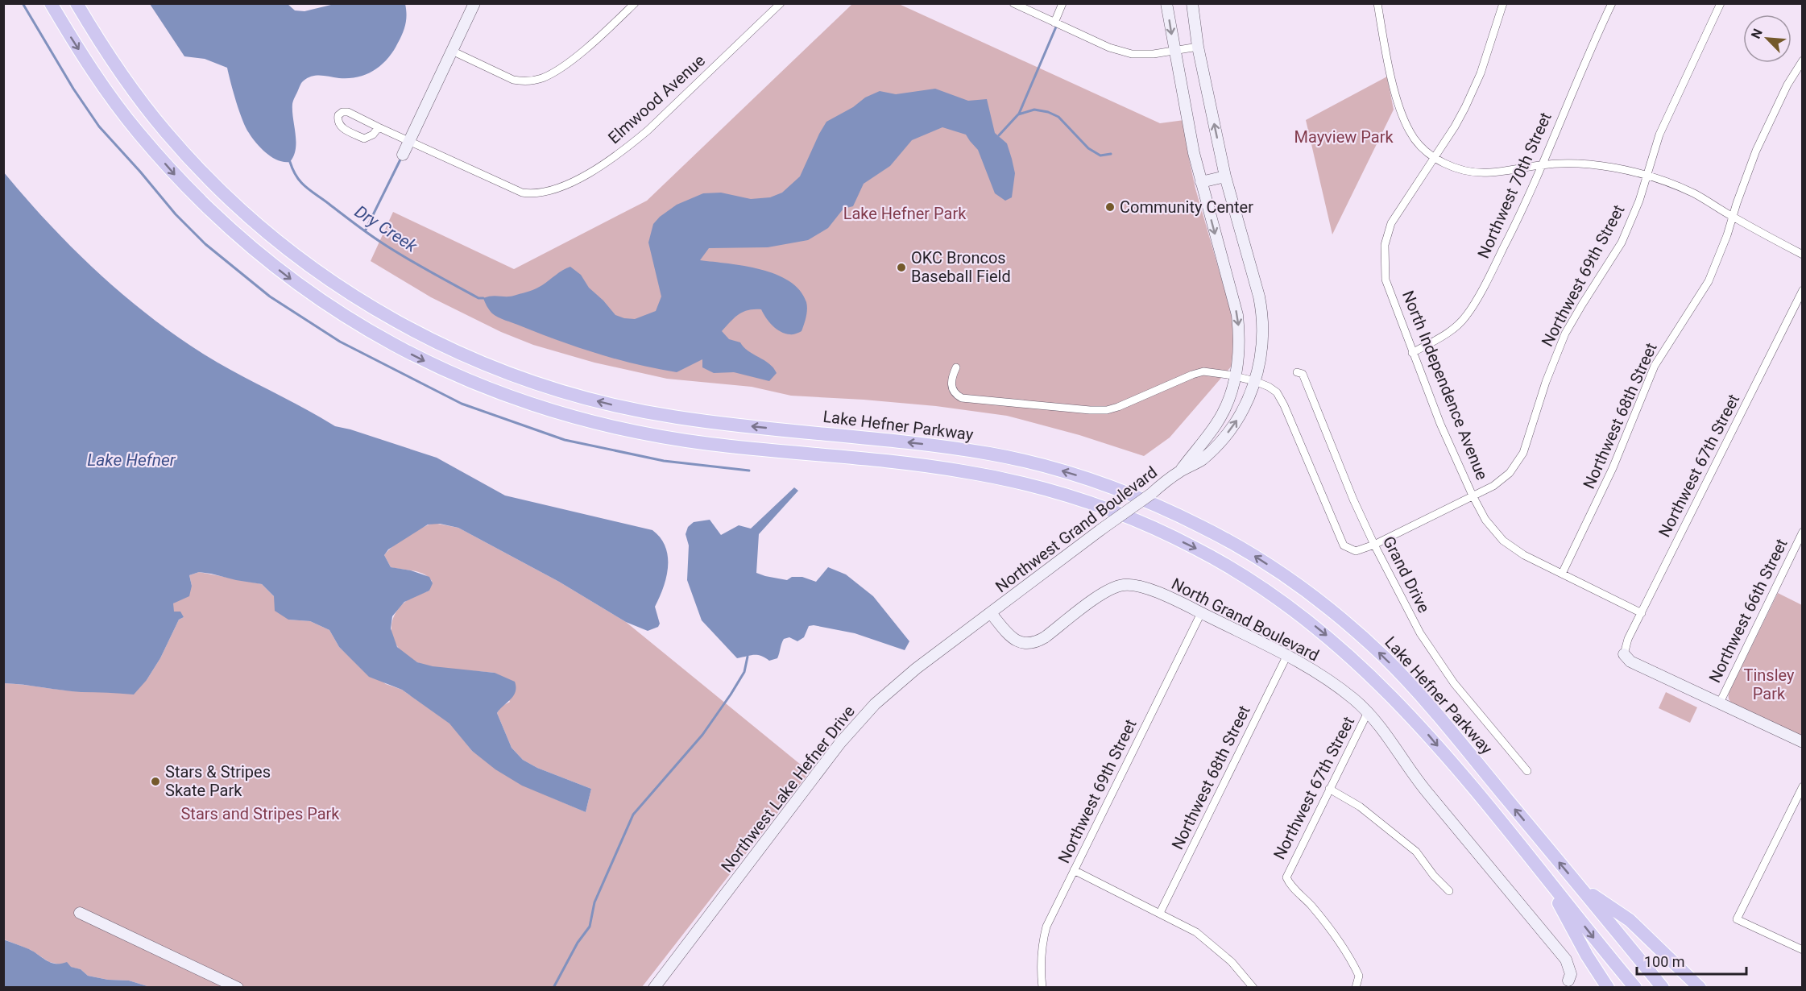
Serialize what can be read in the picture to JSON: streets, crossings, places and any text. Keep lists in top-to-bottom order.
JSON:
{
  "streets": {
    "highway": ["Lake Hefner Parkway"],
    "street": [
      "Elmwood Avenue",
      "Northwest 70th Street",
      "Northwest 69th Street",
      "North Independence Avenue",
      "Northwest 68th Street",
      "Northwest 67th Street",
      "Northwest Grand Boulevard",
      "Grand Drive",
      "Northwest 66th Street",
      "North Grand Boulevard",
      "Northwest Lake Hefner Drive"
    ]
  },
  "crossings": [
    ["Northwest 70th Street", "North Independence Avenue"],
    ["Northwest 69th Street", "North Independence Avenue"],
    ["Northwest 69th Street", "Grand Drive"],
    ["Northwest 69th Street", "North Grand Boulevard"],
    ["North Independence Avenue", "Northwest 68th Street"],
    ["North Independence Avenue", "Northwest 67th Street"],
    ["Northwest 68th Street", "North Grand Boulevard"],
    ["Northwest 67th Street", "North Grand Boulevard"],
    ["Northwest Grand Boulevard", "North Grand Boulevard"],
    ["Northwest Grand Boulevard", "Northwest Lake Hefner Drive"],
    ["North Grand Boulevard", "Northwest Lake Hefner Drive"]
  ],
  "water": ["Dry Creek", "Lake Hefner"],
  "parks": [
    "Mayview Park",
    "Lake Hefner Park",
    "Tinsley Park",
    "Stars and Stripes Park"
  ],
  "places": ["Community Center", "OKC Broncos Baseball Field", "Stars & Stripes Skate Park"],
  "scale_bar": "100 m",
  "north": "top left"
}
